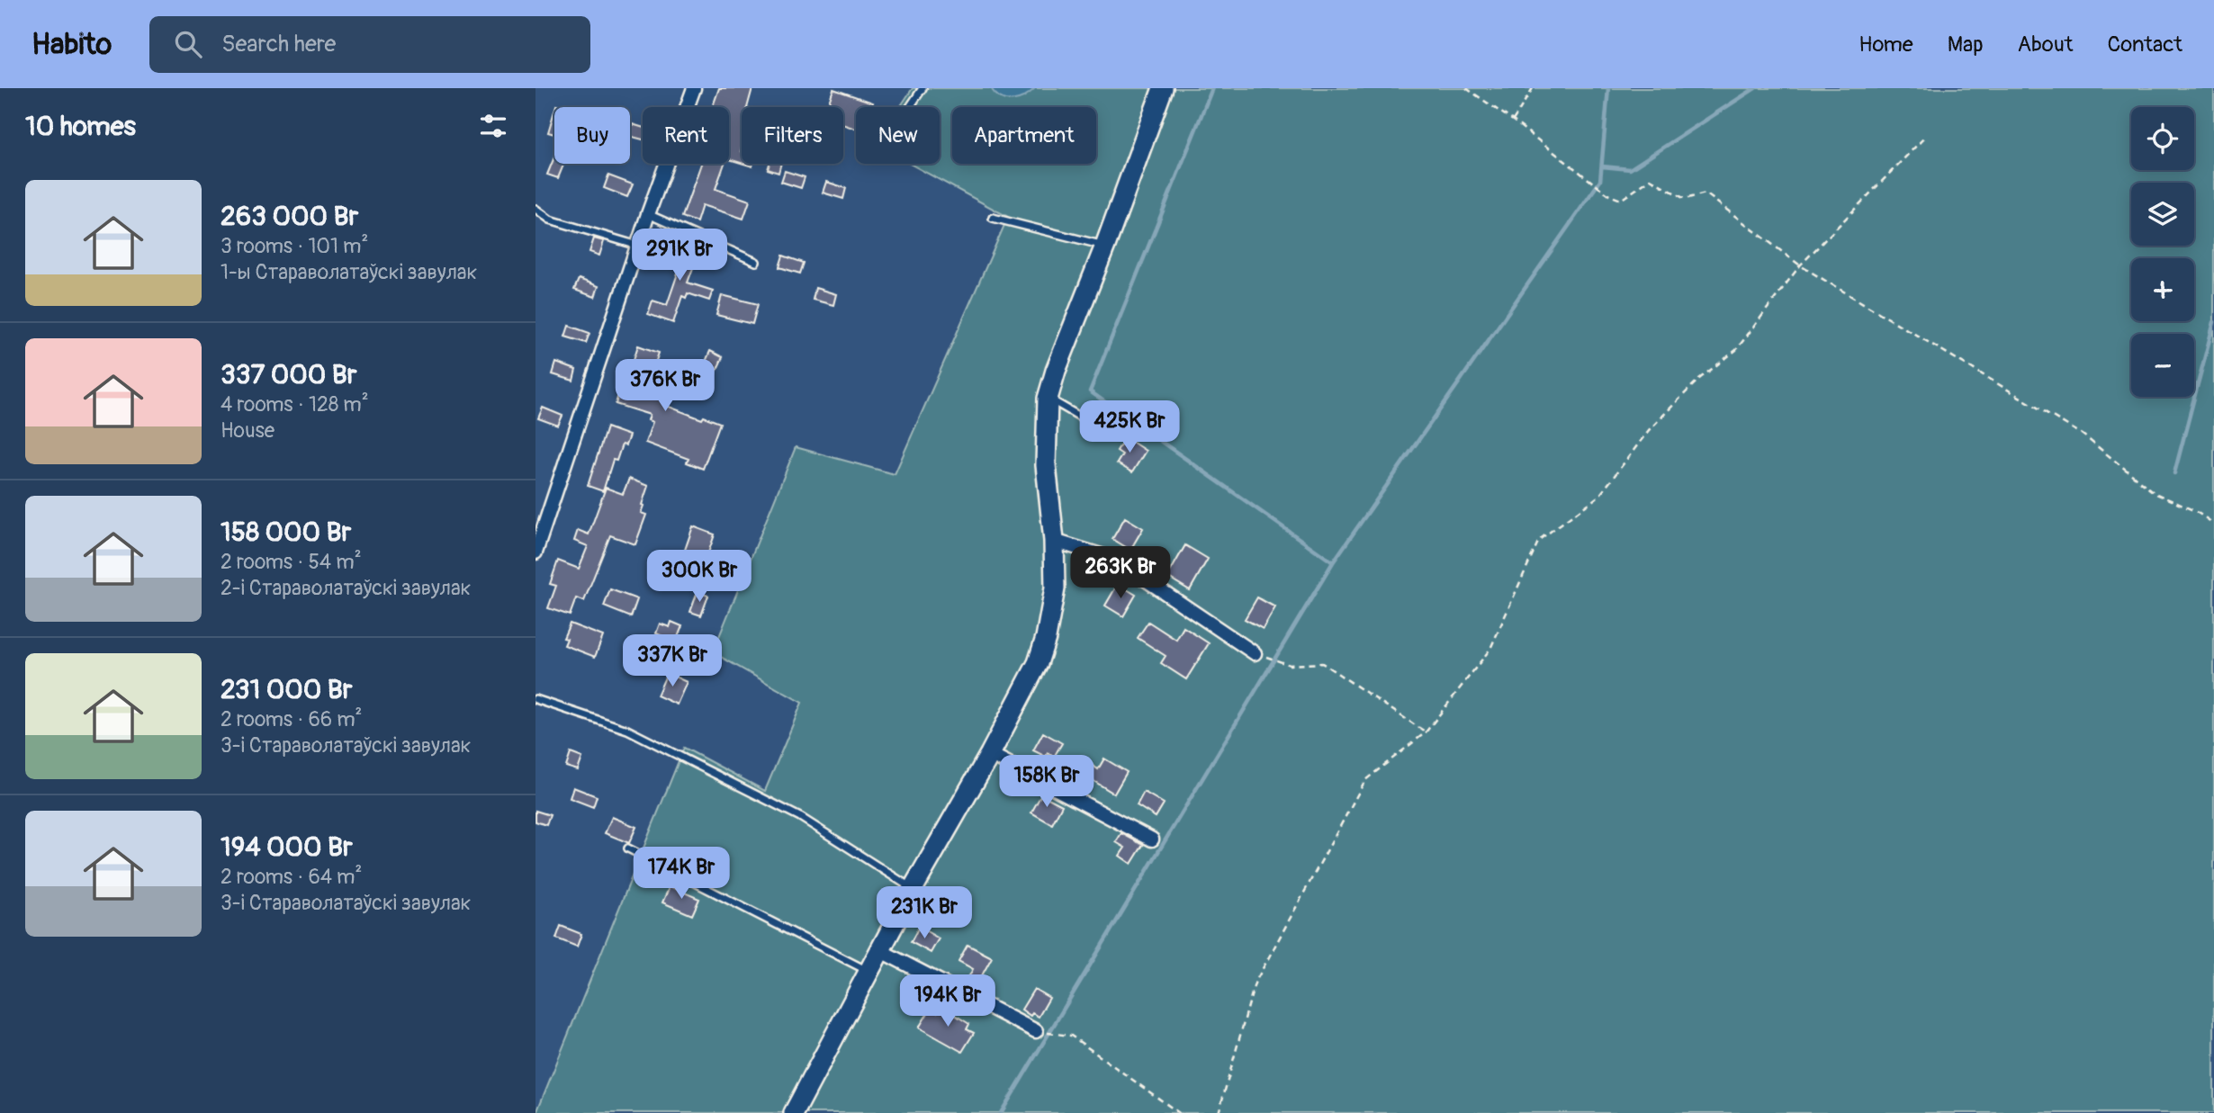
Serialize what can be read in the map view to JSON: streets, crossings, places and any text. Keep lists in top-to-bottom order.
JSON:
{
  "page": {
    "header": "Habito",
    "search": "Search here",
    "nav": [
      "Home",
      "Map",
      "About",
      "Contact"
    ],
    "heading": "10 homes",
    "map_buttons": ["+", "−"],
    "chip": [
      "Buy",
      "Rent",
      "Filters",
      "New",
      "Apartment"
    ],
    "list": [
      {
        "name": "263 000 Br",
        "note": "3 rooms · 101 m² · 1-ы Стараволатаўскі завулак"
      },
      {
        "name": "337 000 Br",
        "note": "4 rooms · 128 m² · House"
      },
      {
        "name": "158 000 Br",
        "note": "2 rooms · 54 m² · 2-і Стараволатаўскі завулак"
      },
      {
        "name": "231 000 Br",
        "note": "2 rooms · 66 m² · 3-і Стараволатаўскі завулак"
      },
      {
        "name": "194 000 Br",
        "note": "2 rooms · 64 m² · 3-і Стараволатаўскі завулак"
      }
    ],
    "price": [
      "291K Br",
      "376K Br",
      "425K Br",
      "263K Br",
      "300K Br",
      "337K Br",
      "158K Br",
      "174K Br",
      "231K Br",
      "194K Br"
    ]
  }
}
